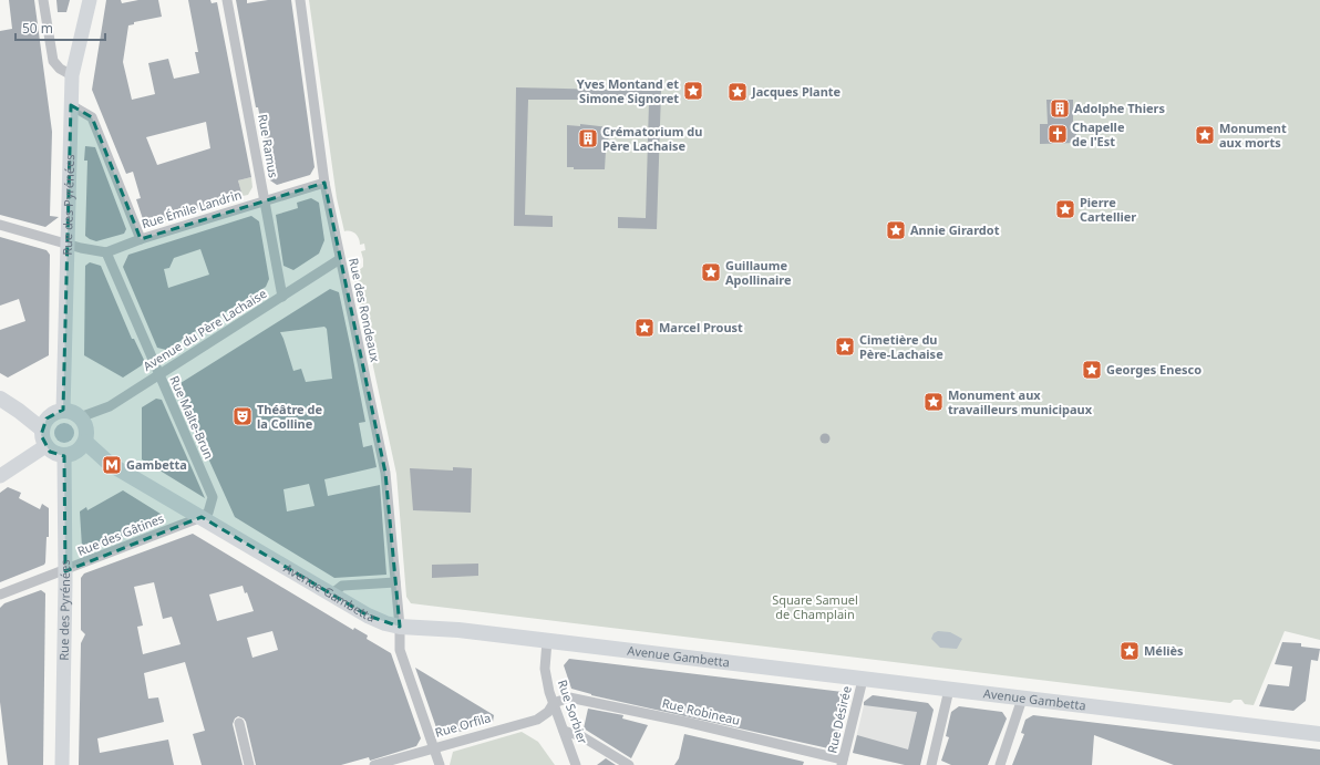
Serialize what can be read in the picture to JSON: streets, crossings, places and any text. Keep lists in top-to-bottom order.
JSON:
{
  "streets": {
    "main road": ["Rue des Pyrénées", "Avenue Gambetta"],
    "street": [
      "Rue Ramus",
      "Rue Émile Landrin",
      "Rue des Rondeaux",
      "Avenue du Père Lachaise",
      "Rue Malte-Brun",
      "Rue des Gâtines",
      "Rue Sorbier",
      "Rue Robineau",
      "Rue Désirée",
      "Rue Orfila"
    ]
  },
  "crossings": [
    ["Rue Ramus", "Rue Émile Landrin"],
    ["Rue Ramus", "Avenue du Père Lachaise"],
    ["Rue des Pyrénées", "Avenue du Père Lachaise"],
    ["Rue des Pyrénées", "Rue des Gâtines"],
    ["Rue des Pyrénées", "Avenue Gambetta"],
    ["Rue Émile Landrin", "Rue des Rondeaux"],
    ["Rue Émile Landrin", "Rue Malte-Brun"],
    ["Rue des Rondeaux", "Avenue du Père Lachaise"],
    ["Rue des Rondeaux", "Avenue Gambetta"],
    ["Rue des Rondeaux", "Rue Orfila"],
    ["Avenue du Père Lachaise", "Rue Malte-Brun"],
    ["Avenue du Père Lachaise", "Avenue Gambetta"],
    ["Rue Malte-Brun", "Rue des Gâtines"],
    ["Rue Malte-Brun", "Avenue Gambetta"],
    ["Rue des Gâtines", "Avenue Gambetta"],
    ["Avenue Gambetta", "Rue Sorbier"],
    ["Avenue Gambetta", "Rue Désirée"],
    ["Rue Sorbier", "Rue Robineau"],
    ["Rue Sorbier", "Rue Orfila"],
    ["Rue Robineau", "Rue Désirée"],
    ["Rue Robineau", "Rue Orfila"]
  ],
  "parks": ["Square Samuel de Champlain"],
  "places": {
    "place": [
      "Yves Montand et Simone Signoret",
      "Jacques Plante",
      "Monument aux morts",
      "Pierre Cartellier",
      "Annie Girardot",
      "Guillaume Apollinaire",
      "Marcel Proust",
      "Cimetière du Père-Lachaise",
      "Georges Enesco",
      "Monument aux travailleurs municipaux",
      "Méliès"
    ],
    "building": ["Adolphe Thiers", "Crématorium du Père Lachaise"],
    "church": ["Chapelle de l'Est"],
    "theatre": ["Théâtre de la Colline"],
    "metro station": ["Gambetta"]
  },
  "scale_bar": "50 m"
}
